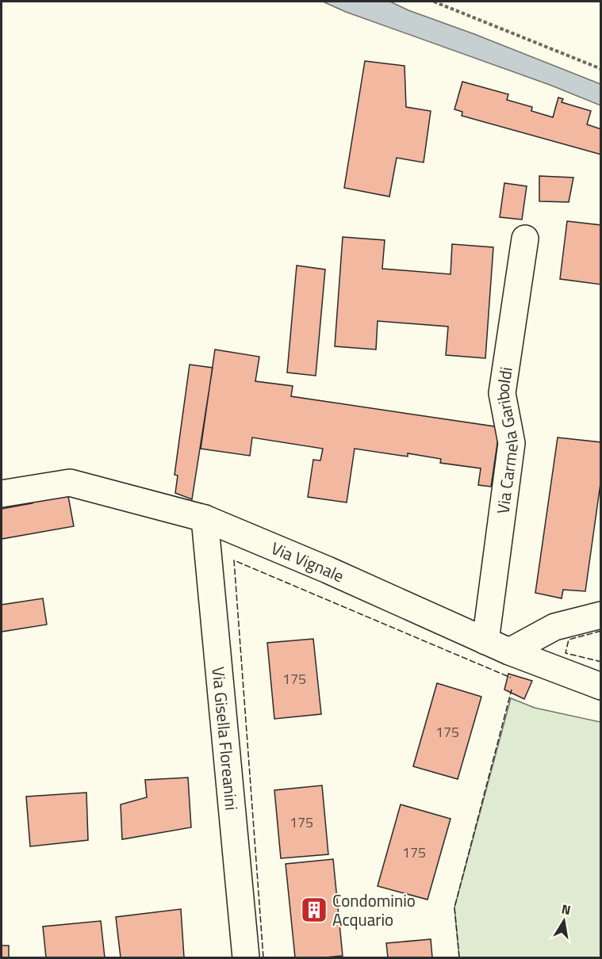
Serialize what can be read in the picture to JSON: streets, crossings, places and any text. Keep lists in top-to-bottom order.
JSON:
{
  "streets": {
    "street": ["Via Carmela Gariboldi", "Via Vignale", "Via Gisella Floreanini"]
  },
  "crossings": [
    ["Via Carmela Gariboldi", "Via Vignale"],
    ["Via Vignale", "Via Gisella Floreanini"]
  ],
  "places": {
    "building": ["Condominio Acquario"]
  },
  "house_numbers": [
    "175",
    "175",
    "175",
    "175"
  ],
  "north": "top"
}
